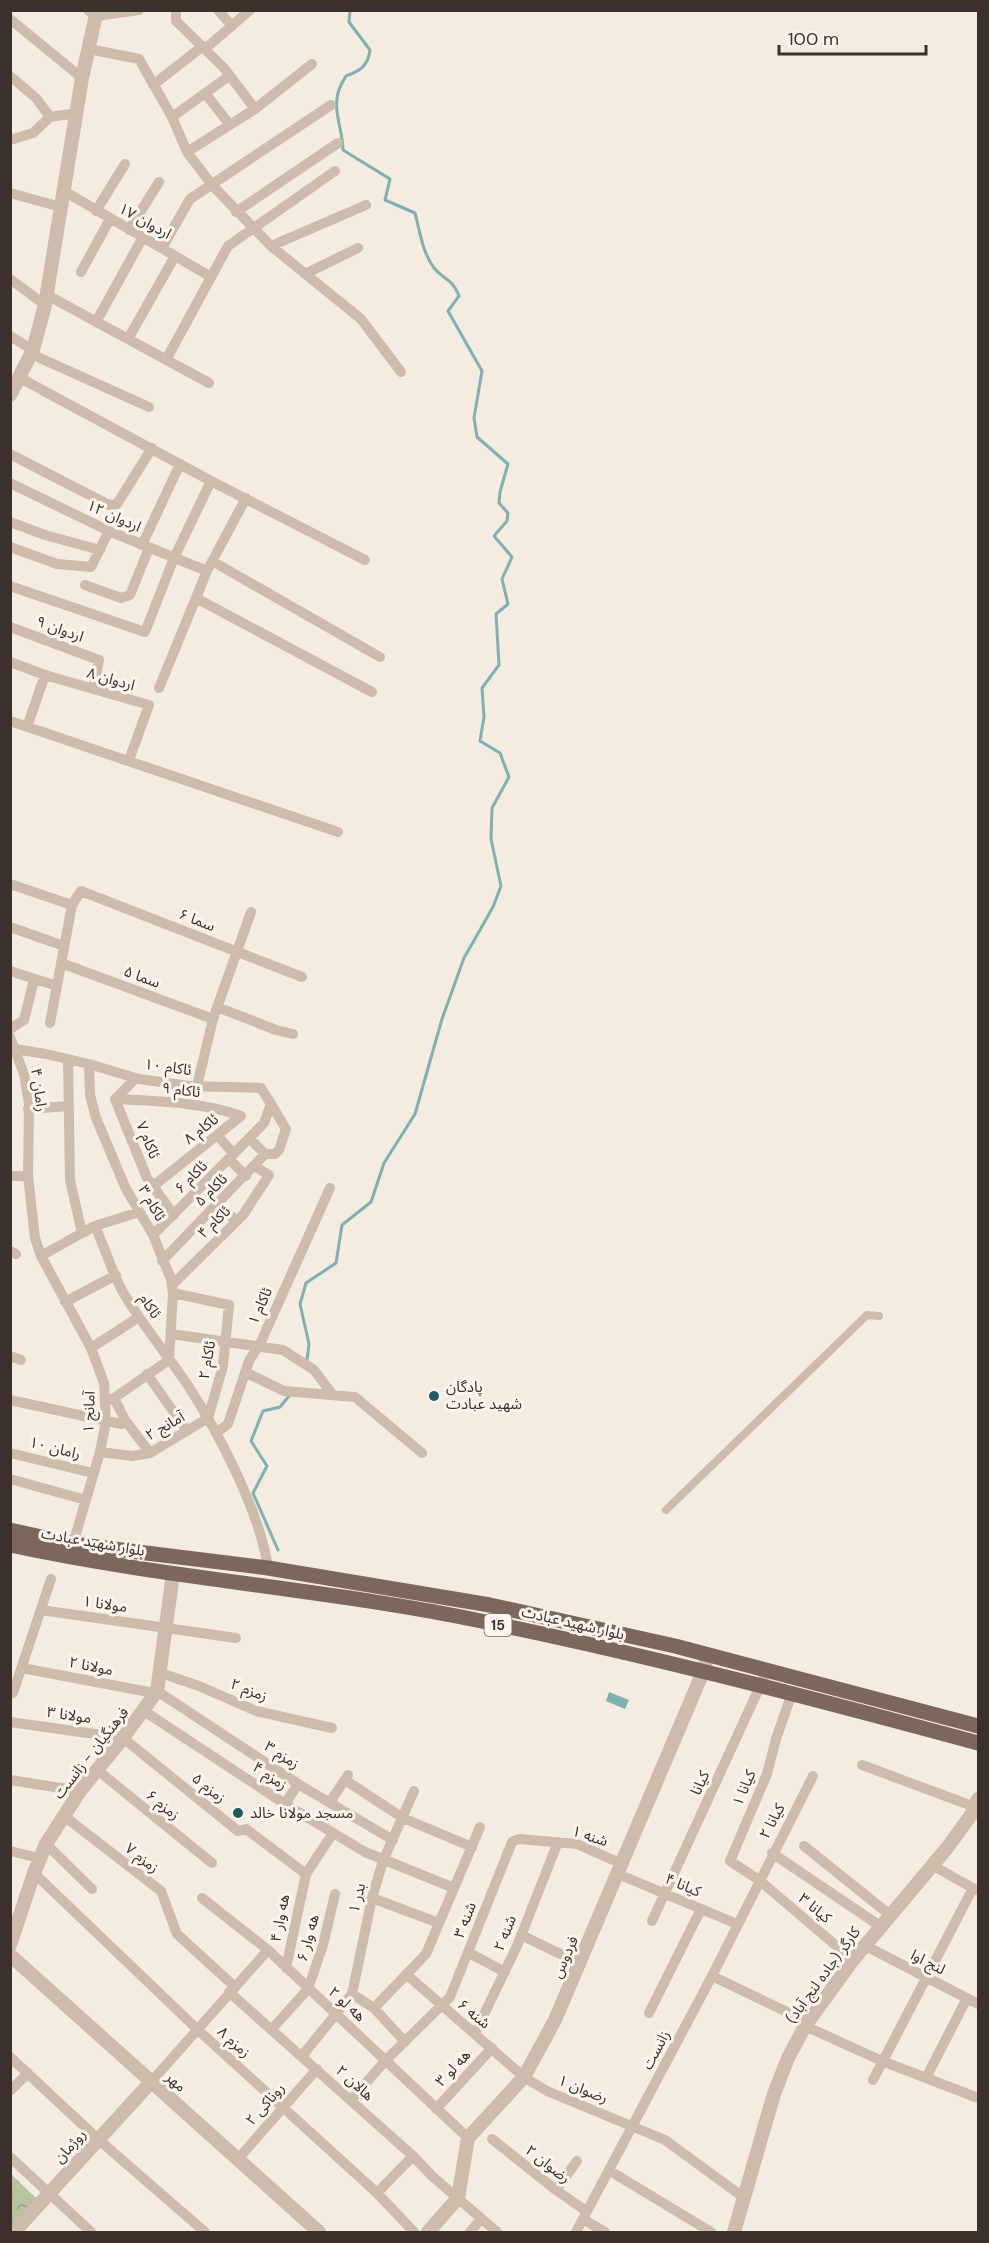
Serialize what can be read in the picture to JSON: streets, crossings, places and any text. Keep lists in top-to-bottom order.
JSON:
{
  "streets": {
    "main road": ["بلوار شهید عبادت", "15"],
    "street": [
      "اردوان ۱۷",
      "اردوان ۱۲",
      "اردوان ۹",
      "اردوان ۸",
      "سما ۶",
      "سما ۵",
      "ئاکام ۱۰",
      "رامان ۴",
      "ئاکام ۹",
      "ئاکام ۸",
      "ئاکام ۷",
      "ئاکام ۶",
      "ئاکام ۵",
      "ئاکام ۳",
      "ئاکام ۴",
      "ئاکام",
      "ئاکام ۱",
      "ئاکام ۲",
      "آمانج ۱",
      "آمانج ۲",
      "رامان ۱۰",
      "مولانا ۱",
      "مولانا ۲",
      "زمزم ۲",
      "مولانا ۳",
      "فرهنگیان - زانست",
      "زمزم ۳",
      "زمزم ۴",
      "کیانا",
      "زمزم ۵",
      "کیانا ۱",
      "زمزم ۶",
      "کیانا ۲",
      "شنه ۱",
      "زمزم ۷",
      "کیانا ۴",
      "بدر ۱",
      "کیانا ۳",
      "هه وار ۴",
      "شنه ۳",
      "شنه ۲",
      "هه وار ۶",
      "فردوس",
      "لنج اوا",
      "کارگر (جاده لنج آباد)",
      "هه لو ۲",
      "شنه ۶",
      "زمزم ۸",
      "زانست",
      "هه لو ۳",
      "مهر",
      "هالان ۲",
      "رضوان ۱",
      "روناکی ۲",
      "روژمان",
      "رضوان ۲"
    ]
  },
  "crossings": [
    ["اردوان ۹", "اردوان ۸"],
    ["ئاکام ۱۰", "رامان ۴"],
    ["ئاکام ۱۰", "ئاکام ۵"],
    ["ئاکام ۱۰", "ئاکام ۳"],
    ["رامان ۴", "آمانج ۱"],
    ["ئاکام ۹", "ئاکام ۸"],
    ["ئاکام ۹", "ئاکام ۷"],
    ["ئاکام ۸", "ئاکام ۷"],
    ["ئاکام ۷", "ئاکام ۶"],
    ["ئاکام ۶", "ئاکام ۳"],
    ["ئاکام ۵", "ئاکام ۳"],
    ["ئاکام ۵", "ئاکام ۴"],
    ["ئاکام ۳", "ئاکام ۴"],
    ["ئاکام ۳", "ئاکام"],
    ["ئاکام ۳", "ئاکام ۲"],
    ["ئاکام ۴", "ئاکام ۲"],
    ["ئاکام", "ئاکام ۱"],
    ["ئاکام", "ئاکام ۲"],
    ["ئاکام", "آمانج ۲"],
    ["ئاکام", "بلوار شهید عبادت"],
    ["ئاکام ۲", "آمانج ۲"],
    ["آمانج ۱", "آمانج ۲"],
    ["آمانج ۱", "رامان ۱۰"],
    ["آمانج ۱", "بلوار شهید عبادت"],
    ["بلوار شهید عبادت", "فرهنگیان - زانست"],
    ["بلوار شهید عبادت", "کیانا"],
    ["بلوار شهید عبادت", "کیانا ۱"],
    ["بلوار شهید عبادت", "فردوس"],
    ["مولانا ۱", "فرهنگیان - زانست"],
    ["مولانا ۲", "فرهنگیان - زانست"],
    ["مولانا ۲", "زمزم ۳"],
    ["زمزم ۲", "فرهنگیان - زانست"],
    ["مولانا ۳", "فرهنگیان - زانست"],
    ["مولانا ۳", "زمزم ۵"],
    ["فرهنگیان - زانست", "زمزم ۳"],
    ["فرهنگیان - زانست", "زمزم ۴"],
    ["فرهنگیان - زانست", "زمزم ۵"],
    ["فرهنگیان - زانست", "زمزم ۶"],
    ["فرهنگیان - زانست", "زمزم ۷"],
    ["فرهنگیان - زانست", "زمزم ۸"],
    ["زمزم ۳", "بدر ۱"],
    ["زمزم ۴", "بدر ۱"],
    ["کیانا", "کیانا ۴"],
    ["زمزم ۵", "هه وار ۴"],
    ["کیانا ۱", "کیانا ۲"],
    ["کیانا ۱", "کیانا ۳"],
    ["کیانا ۱", "زانست"],
    ["کیانا ۲", "کیانا ۳"],
    ["کیانا ۲", "زانست"],
    ["شنه ۱", "کیانا ۴"],
    ["شنه ۱", "شنه ۳"],
    ["شنه ۱", "شنه ۲"],
    ["شنه ۱", "فردوس"],
    ["زمزم ۷", "هالان ۲"],
    ["کیانا ۴", "فردوس"],
    ["کیانا ۴", "زانست"],
    ["بدر ۱", "هه لو ۲"],
    ["بدر ۱", "هالان ۲"],
    ["کیانا ۳", "کارگر (جاده لنج آباد)"],
    ["کیانا ۳", "زانست"],
    ["هه وار ۴", "هه لو ۲"],
    ["شنه ۳", "هه لو ۲"],
    ["شنه ۳", "شنه ۶"],
    ["شنه ۳", "هالان ۲"],
    ["شنه ۲", "شنه ۶"],
    ["هه وار ۶", "هه لو ۲"],
    ["فردوس", "هه لو ۲"],
    ["فردوس", "شنه ۶"],
    ["فردوس", "رضوان ۱"],
    ["لنج اوا", "کارگر (جاده لنج آباد)"],
    ["کارگر (جاده لنج آباد)", "رضوان ۱"],
    ["هه لو ۲", "هه لو ۳"],
    ["شنه ۶", "هه لو ۳"],
    ["شنه ۶", "رضوان ۱"],
    ["زمزم ۸", "روناکی ۲"],
    ["زانست", "رضوان ۱"],
    ["زانست", "رضوان ۲"],
    ["مهر", "روناکی ۲"],
    ["مهر", "روژمان"],
    ["هالان ۲", "روناکی ۲"]
  ],
  "places": ["پادگان شهید عبادت", "مسجد مولانا خالد"],
  "scale_bar": "100 m"
}
